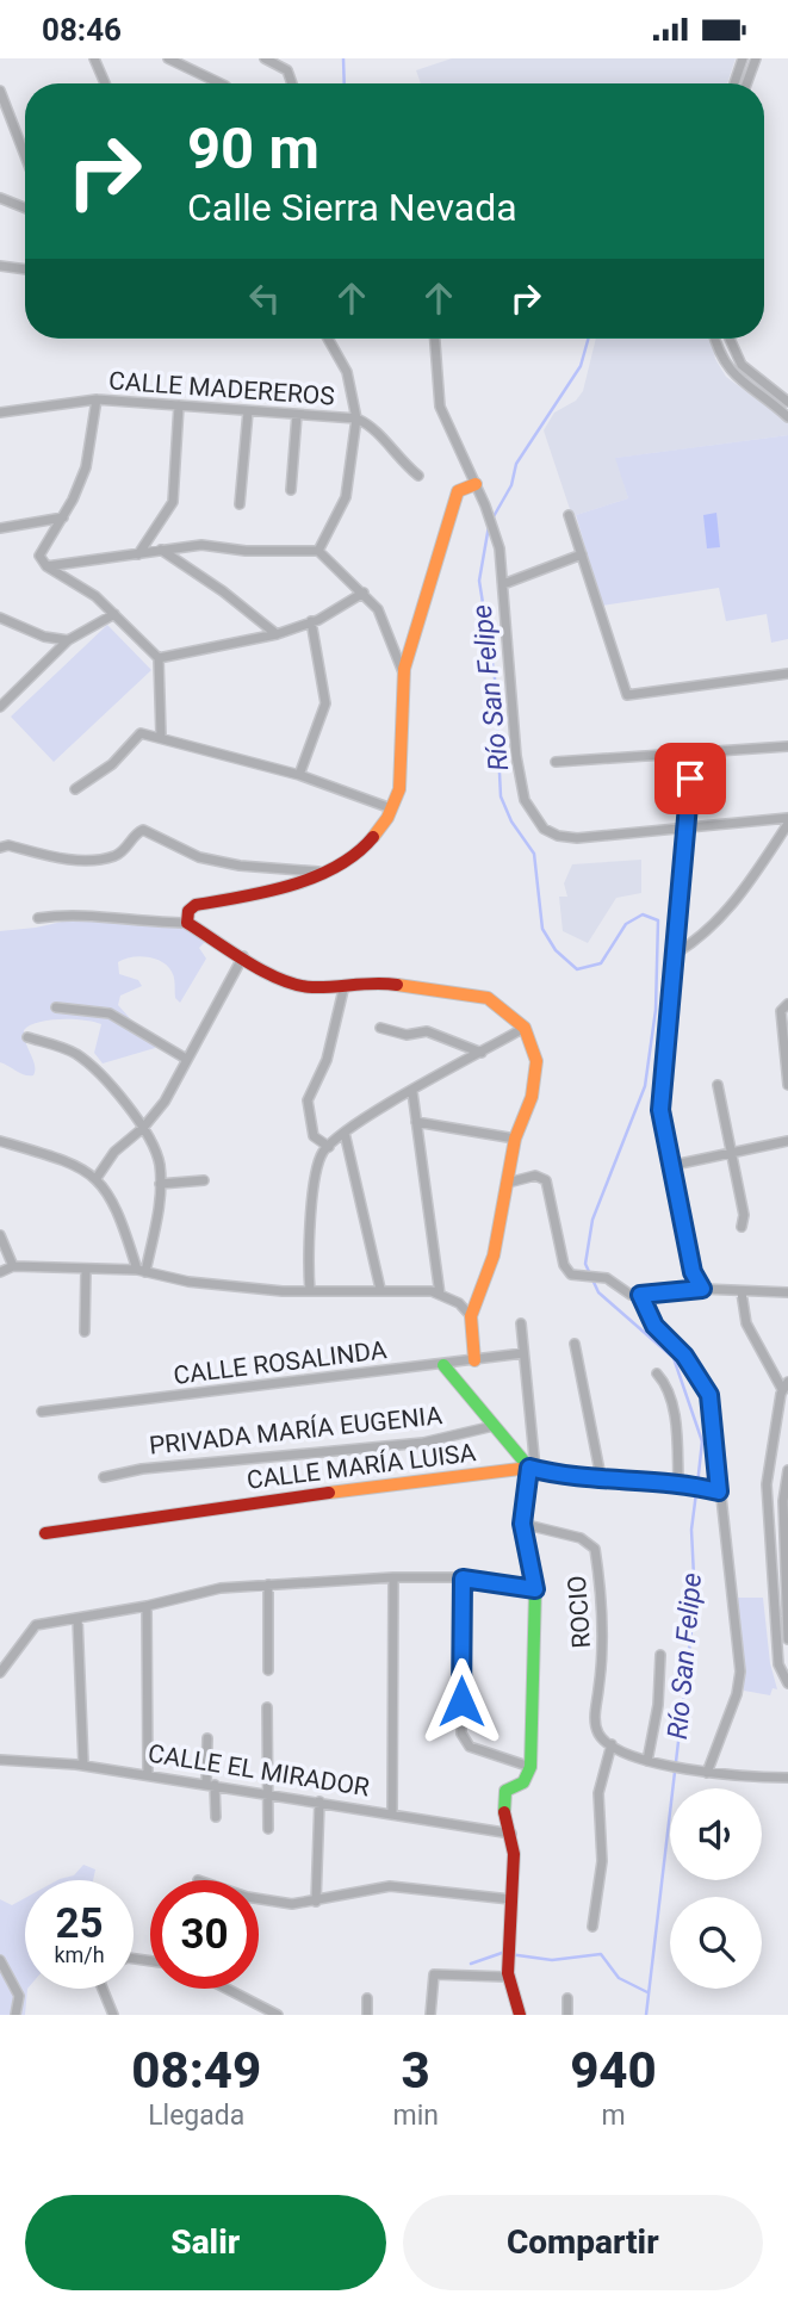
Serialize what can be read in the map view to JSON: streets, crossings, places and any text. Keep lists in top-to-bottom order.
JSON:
{
  "streets": {
    "street": [
      "CALLE MADEREROS",
      "CALLE ROSALINDA",
      "PRIVADA MARÍA EUGENIA",
      "CALLE MARÍA LUISA",
      "ROCIO",
      "CALLE EL MIRADOR"
    ]
  },
  "water": ["Río San Felipe"],
  "page": {
    "status": "08:46",
    "turn": ["90 m", "Calle Sierra Nevada"],
    "speed": "25 km/h",
    "limit": "30",
    "eta": [
      "08:49",
      "Llegada",
      "3",
      "min",
      "940",
      "m"
    ],
    "buttons": ["Salir", "Compartir"]
  }
}
